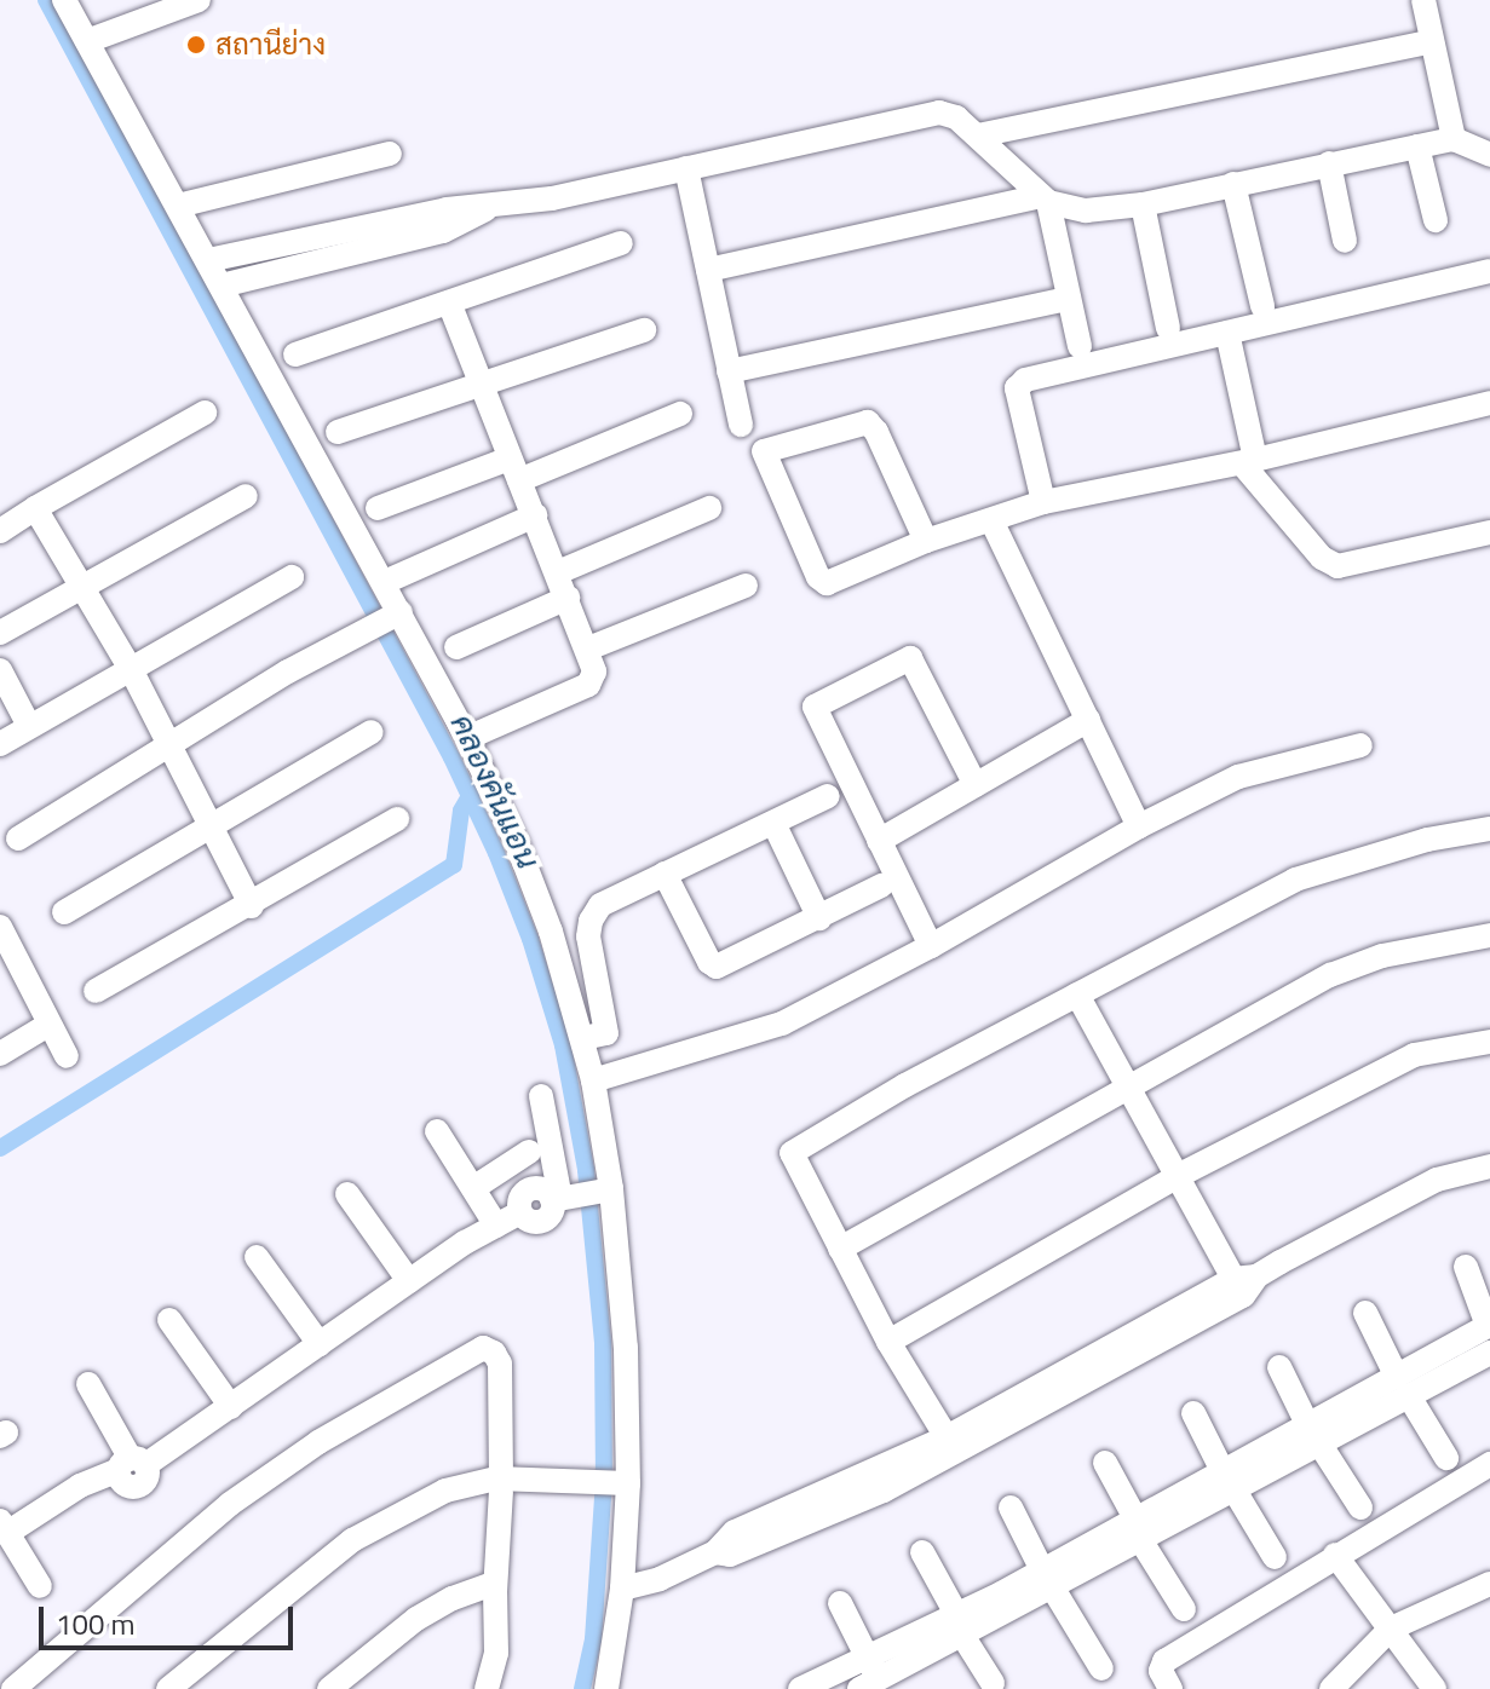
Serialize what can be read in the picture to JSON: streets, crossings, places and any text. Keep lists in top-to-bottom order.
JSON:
{
  "water": ["คลองคันแอน"],
  "places": ["สถานีย่าง"],
  "scale_bar": "100 m"
}
